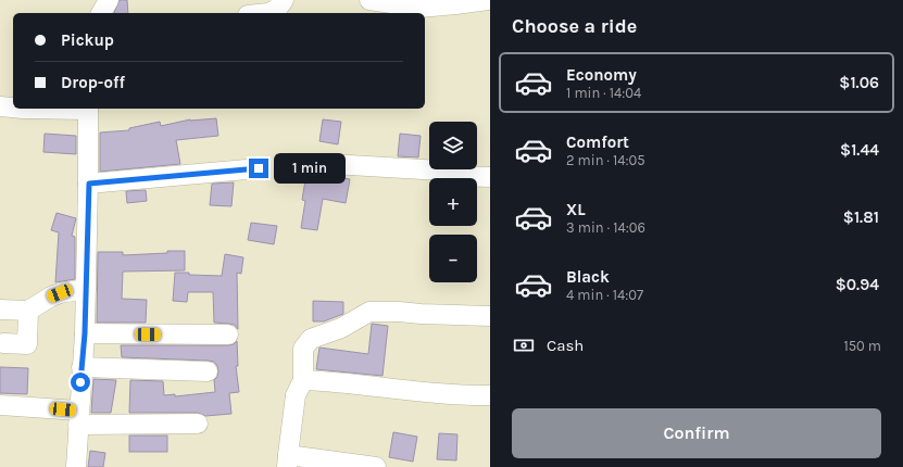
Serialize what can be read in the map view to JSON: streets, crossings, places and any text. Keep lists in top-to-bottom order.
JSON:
{
  "page": {
    "heading": "Choose a ride",
    "banner": ["Pickup", "Drop-off"],
    "list": [
      {
        "name": "Economy",
        "note": "1 min · 14:04",
        "value": "$1.06"
      },
      {
        "name": "Comfort",
        "note": "2 min · 14:05",
        "value": "$1.44"
      },
      {
        "name": "XL",
        "note": "3 min · 14:06",
        "value": "$1.81"
      },
      {
        "name": "Black",
        "note": "4 min · 14:07",
        "value": "$0.94"
      }
    ],
    "map_buttons": ["+", "−"],
    "bubble": "1 min",
    "pay": ["Cash", "150 m"],
    "buttons": "Confirm"
  }
}
